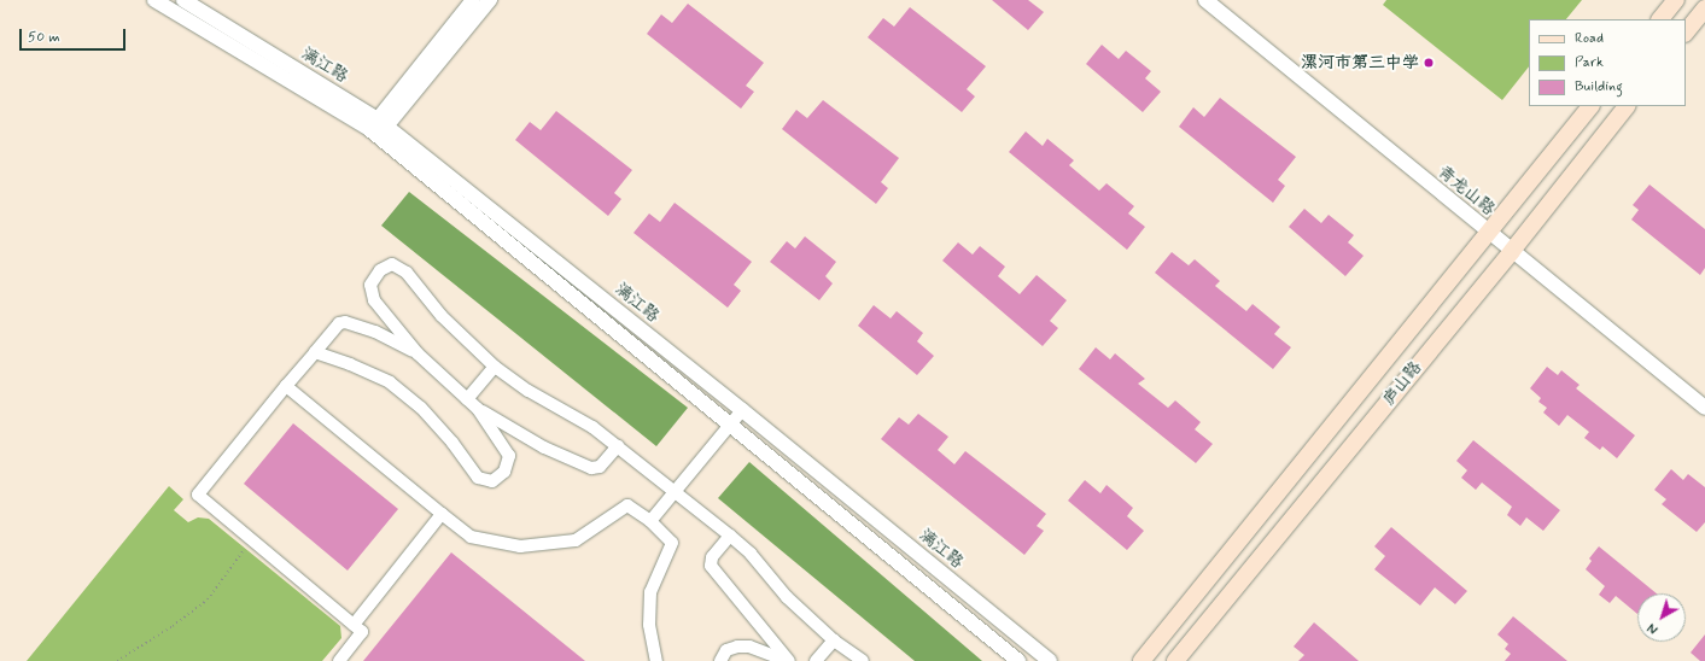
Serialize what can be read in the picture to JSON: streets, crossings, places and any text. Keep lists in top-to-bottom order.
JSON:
{
  "streets": {
    "main road": ["庐山路"],
    "street": ["漓江路", "青龙山路"]
  },
  "crossings": [
    ["青龙山路", "庐山路"]
  ],
  "places": ["漯河市第三中学"],
  "legend": ["Road", "Park", "Building"],
  "scale_bar": "50 m",
  "north": "bottom left"
}
